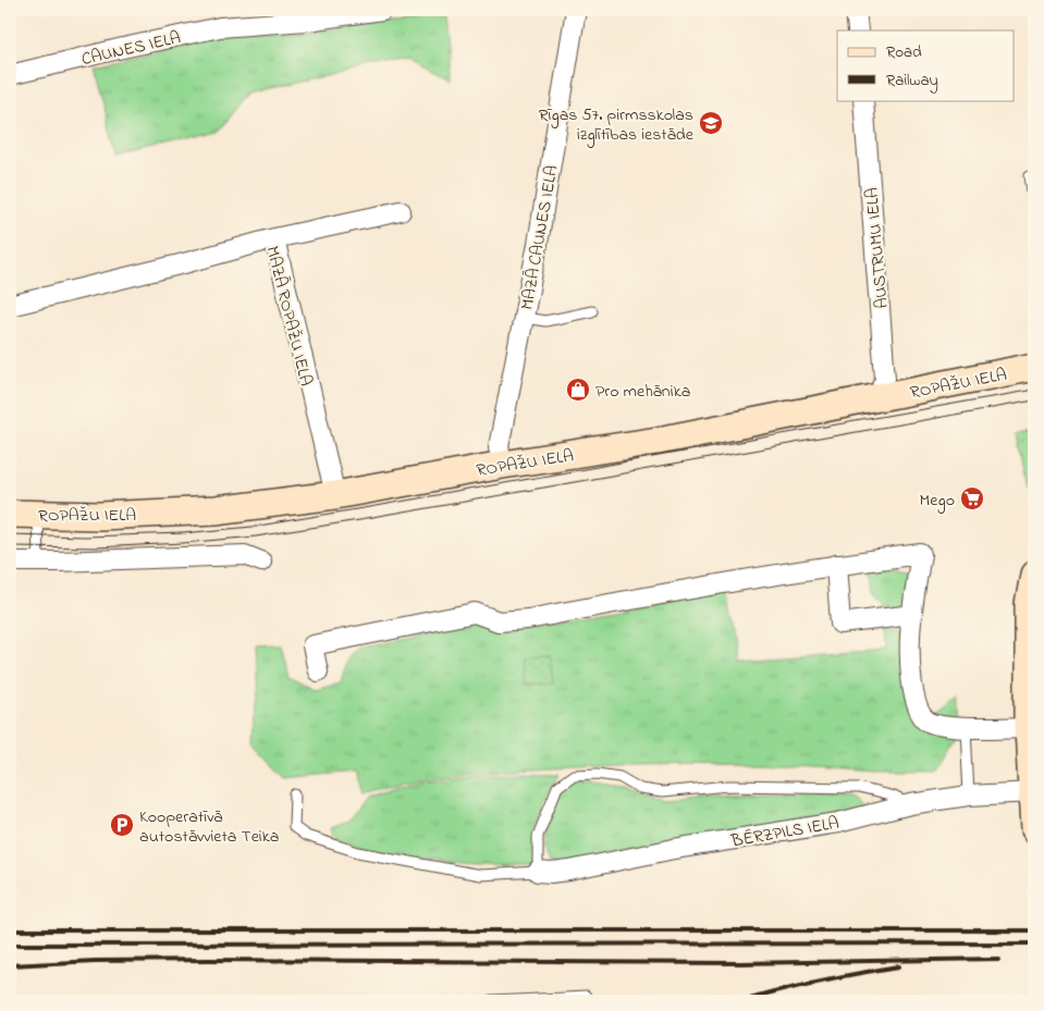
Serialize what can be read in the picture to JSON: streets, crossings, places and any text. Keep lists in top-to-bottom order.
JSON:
{
  "streets": {
    "street": [
      "CAUNES IELA",
      "MAZĀ CAUNES IELA",
      "AUSTRUMU IELA",
      "MAZĀ ROPAŽU IELA",
      "ROPAŽU IELA",
      "BĒRZPILS IELA"
    ]
  },
  "crossings": [
    ["MAZĀ CAUNES IELA", "ROPAŽU IELA"],
    ["AUSTRUMU IELA", "ROPAŽU IELA"],
    ["MAZĀ ROPAŽU IELA", "ROPAŽU IELA"]
  ],
  "places": {
    "school or university": ["Rīgas 57. pirmsskolas izglītības iestāde"],
    "shop": ["Pro mehānika"],
    "supermarket": ["Mego"],
    "parking": ["Kooperatīvā autostāvvieta Teika"]
  },
  "legend": ["Road", "Railway"]
}
